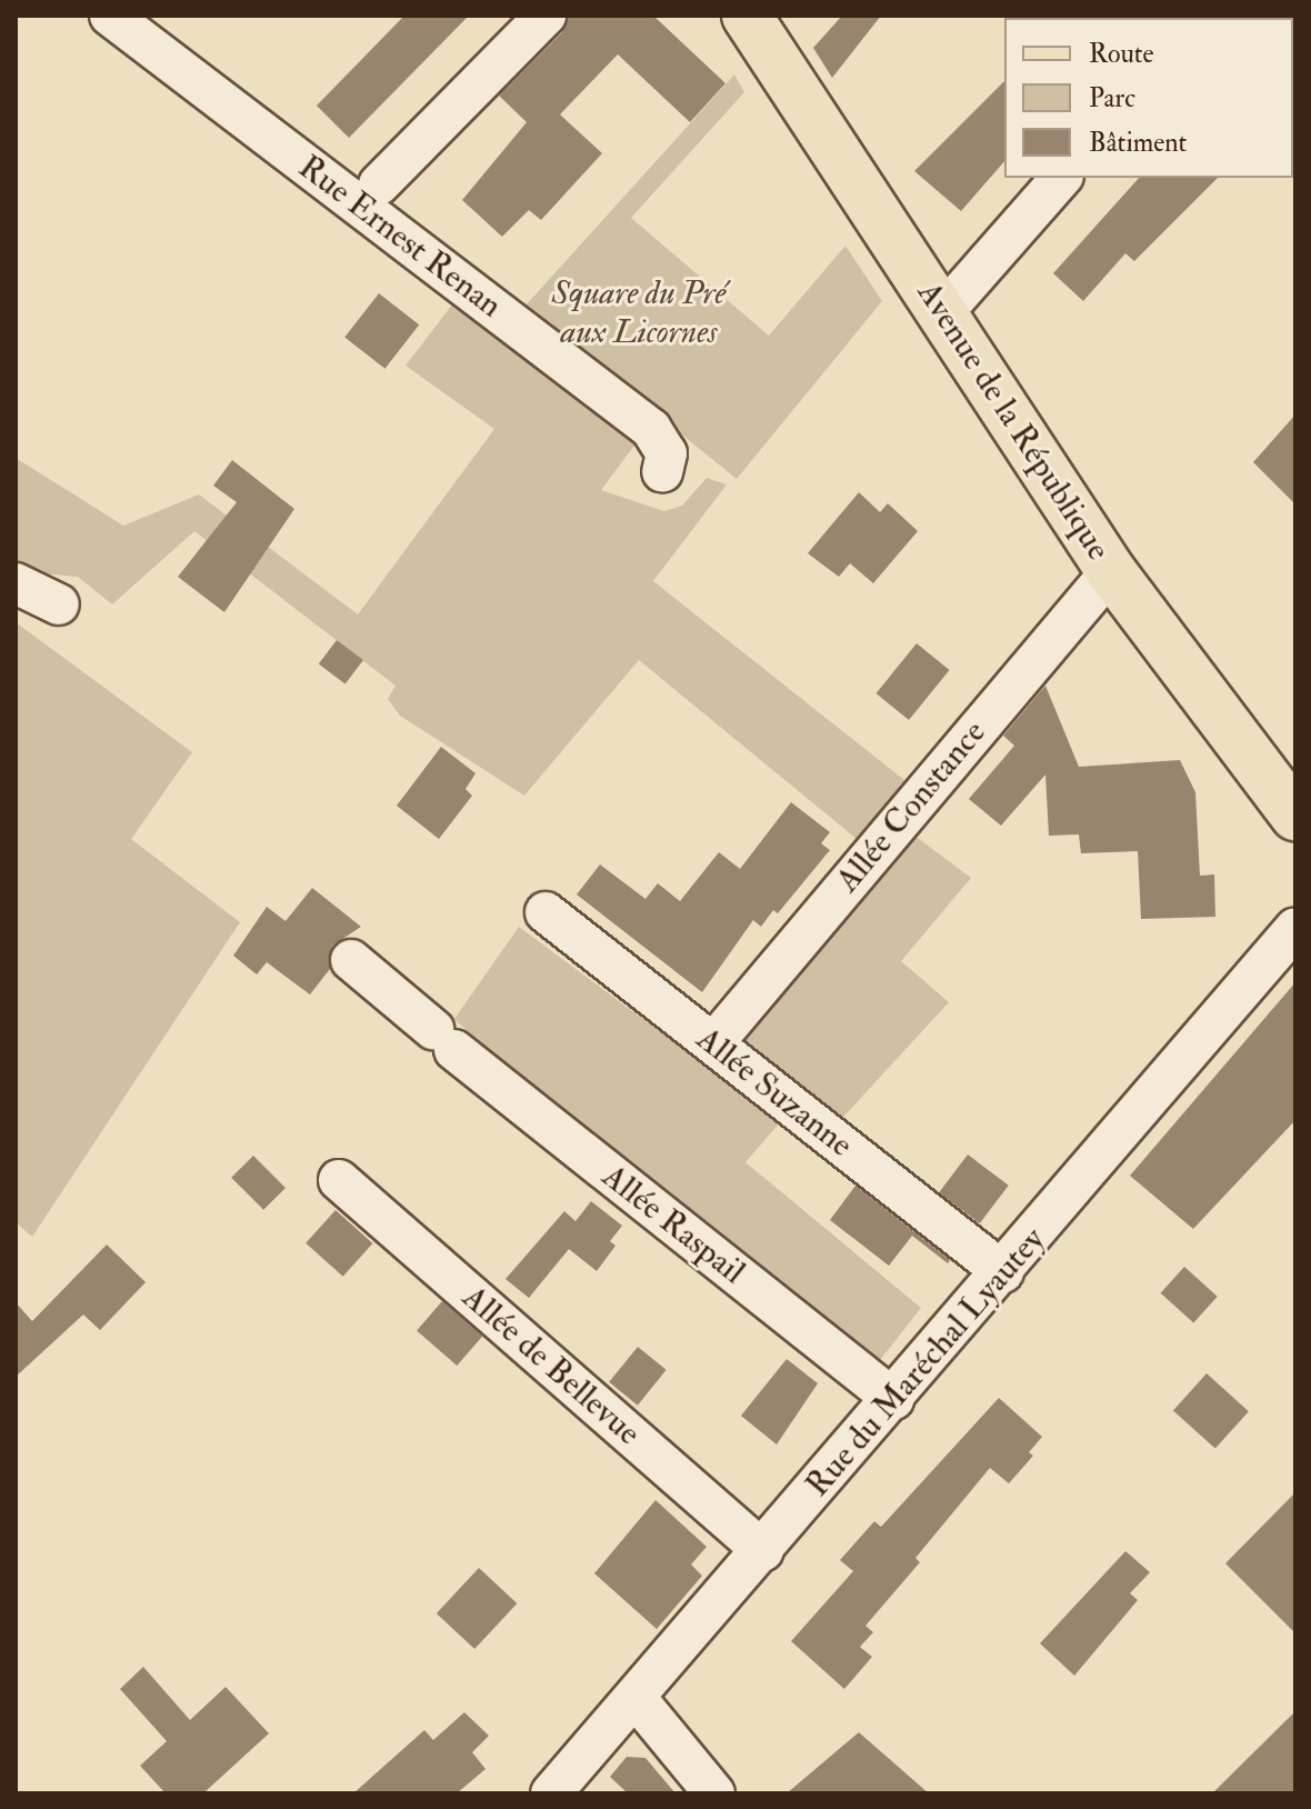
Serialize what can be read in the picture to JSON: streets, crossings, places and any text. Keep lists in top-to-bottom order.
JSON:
{
  "streets": {
    "main road": ["Avenue de la République"],
    "street": [
      "Rue Ernest Renan",
      "Allée Constance",
      "Allée Suzanne",
      "Allée Raspail",
      "Rue du Maréchal Lyautey",
      "Allée de Bellevue"
    ]
  },
  "crossings": [
    ["Avenue de la République", "Allée Constance"],
    ["Allée Constance", "Allée Suzanne"],
    ["Allée Suzanne", "Rue du Maréchal Lyautey"],
    ["Allée Raspail", "Rue du Maréchal Lyautey"],
    ["Rue du Maréchal Lyautey", "Allée de Bellevue"]
  ],
  "parks": ["Square du Pré aux Licornes"],
  "legend": ["Route", "Parc", "Bâtiment"]
}
